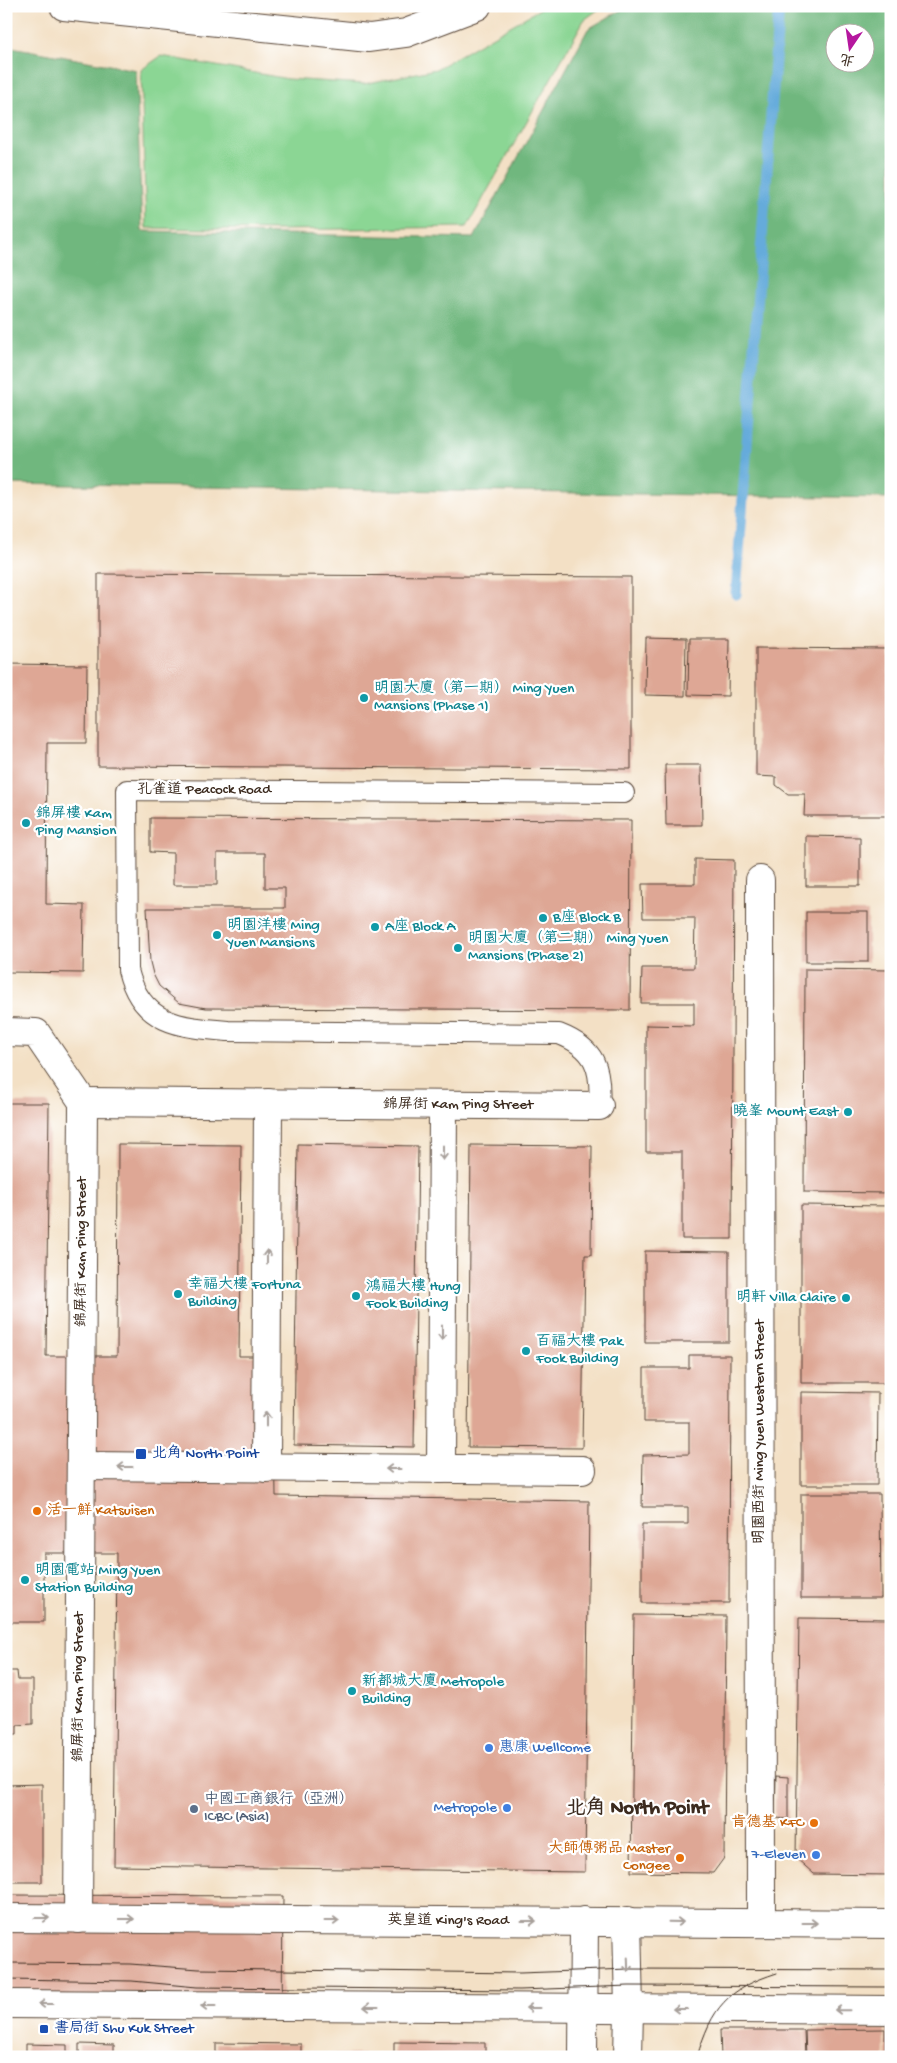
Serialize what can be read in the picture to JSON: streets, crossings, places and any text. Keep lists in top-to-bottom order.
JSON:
{
  "streets": {
    "main road": ["錦屏街 Kam Ping Street", "明園西街 Ming Yuen Western Street", "英皇道 King's Road"],
    "lane": ["孔雀道 Peacock Road"]
  },
  "crossings": [
    ["孔雀道 Peacock Road", "錦屏街 Kam Ping Street"],
    ["錦屏街 Kam Ping Street", "英皇道 King's Road"],
    ["明園西街 Ming Yuen Western Street", "英皇道 King's Road"]
  ],
  "districts": ["北角 North Point"],
  "places": {
    "other": [
      "明園大廈（第一期） Ming Yuen Mansions (Phase 1)",
      "錦屏樓 Kam Ping Mansion",
      "B座 Block B",
      "A座 Block A",
      "明園洋樓 Ming Yuen Mansions",
      "明園大廈（第二期） Ming Yuen Mansions (Phase 2)",
      "曉峯 Mount East",
      "幸福大樓 Fortuna Building",
      "鴻福大樓 Hung Fook Building",
      "明軒 Villa Claire",
      "百福大樓 Pak Fook Building",
      "活一鮮 Katsuisen",
      "明園電站 Ming Yuen Station Building",
      "新都城大廈 Metropole Building",
      "惠康 Wellcome",
      "Metropole",
      "中國工商銀行（亞洲） ICBC (Asia)",
      "肯德基 KFC",
      "7-Eleven",
      "大師傅粥品 Master Congee"
    ],
    "transit": ["北角 North Point", "書局街 Shu Kuk Street"]
  },
  "north": "bottom"
}
